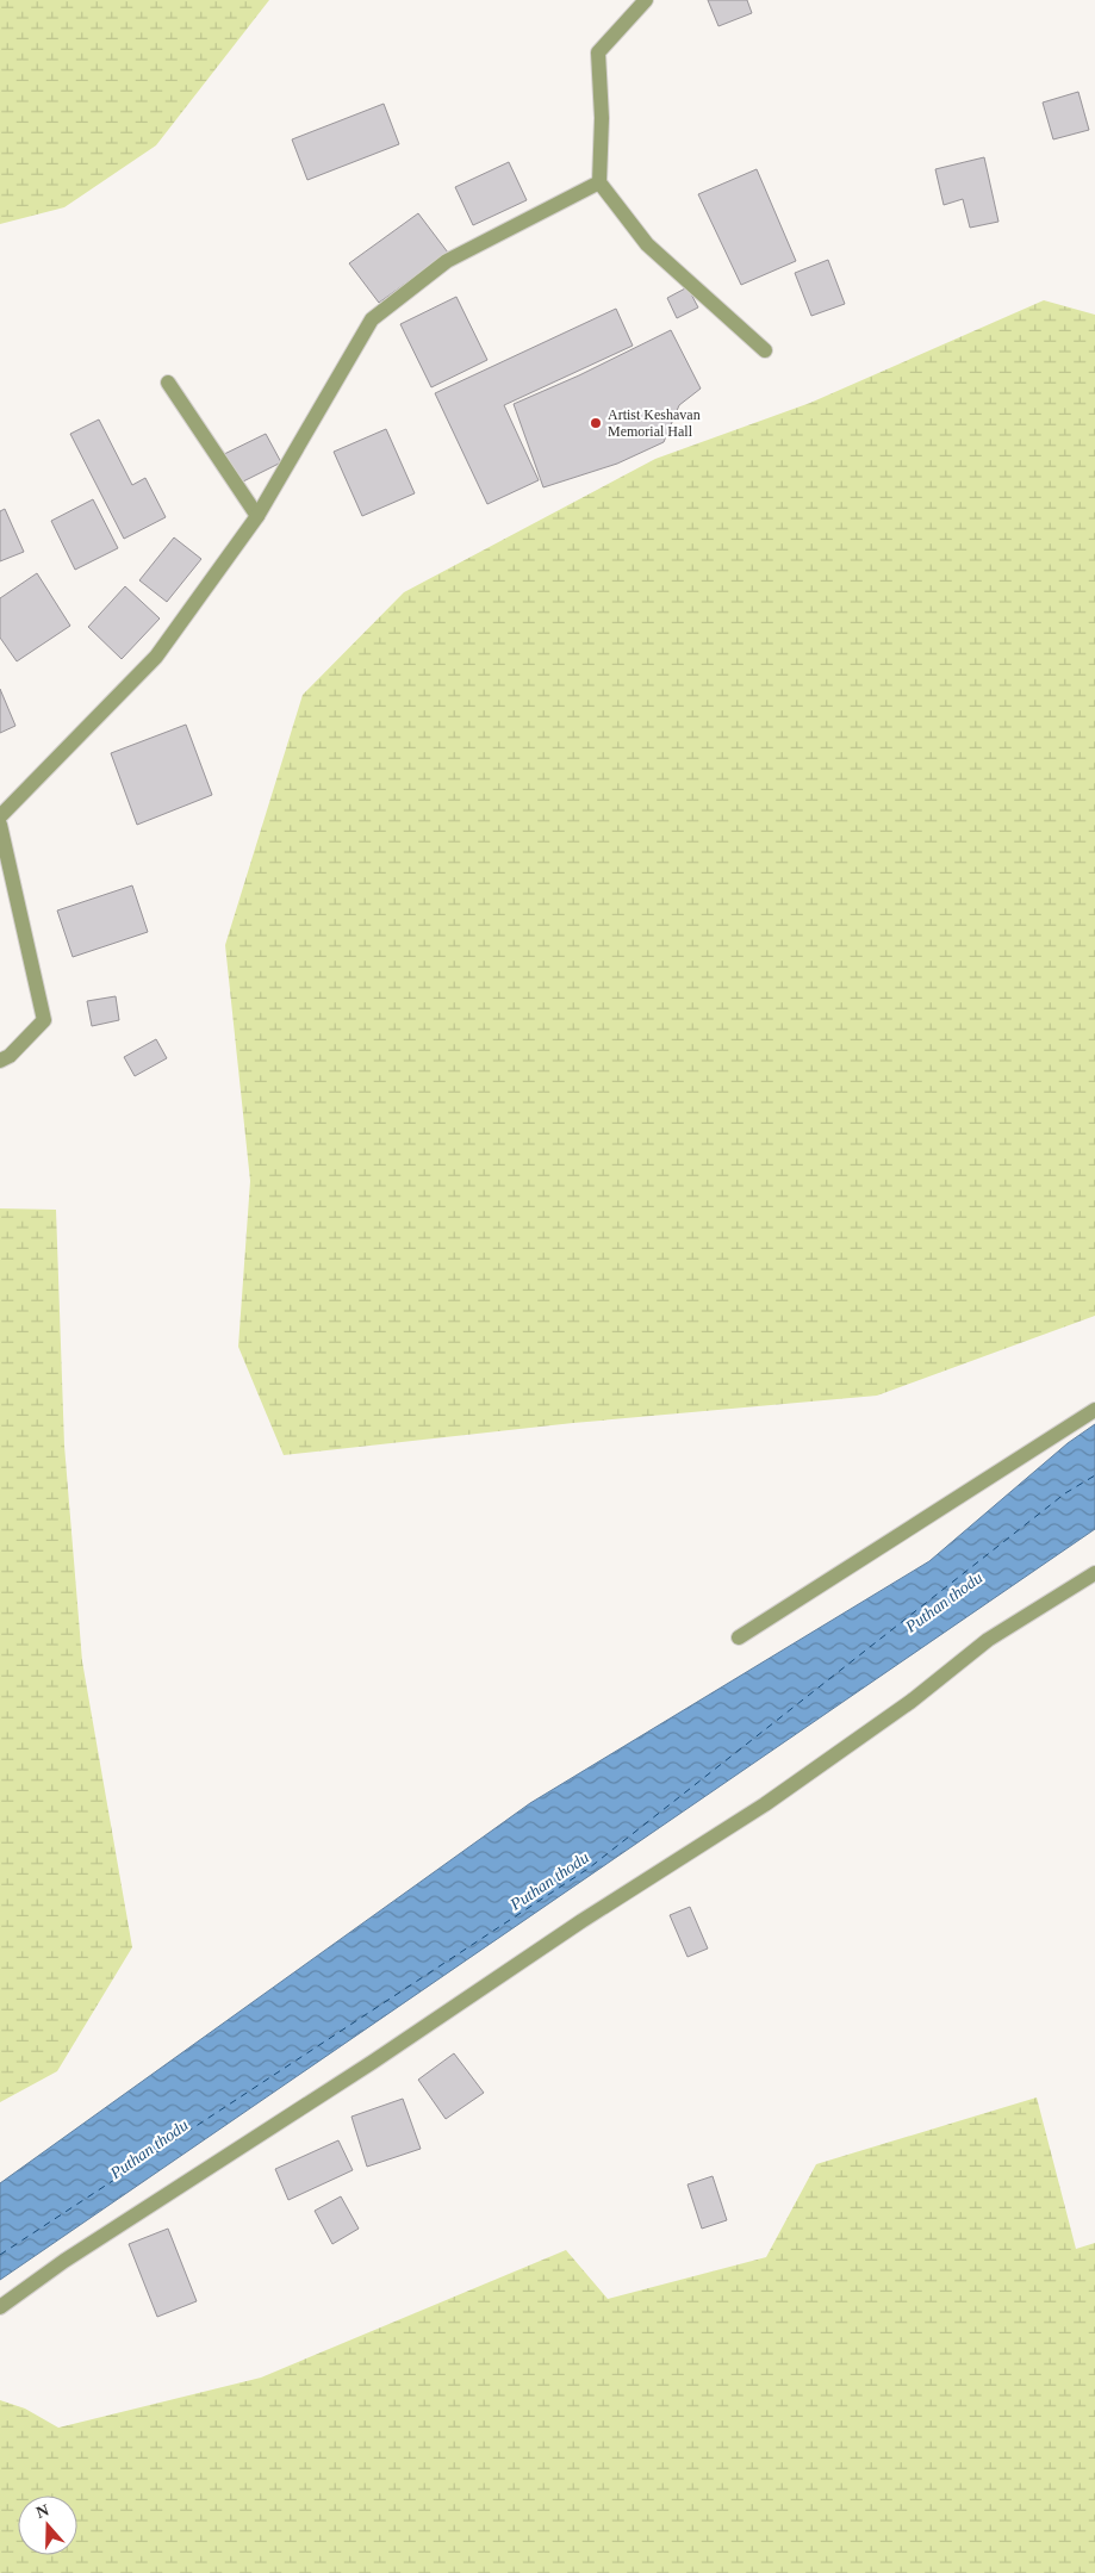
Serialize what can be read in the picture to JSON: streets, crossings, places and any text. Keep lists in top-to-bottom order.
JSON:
{
  "water": ["Puthan thodu"],
  "places": ["Artist Keshavan Memorial Hall"],
  "north": "top"
}
